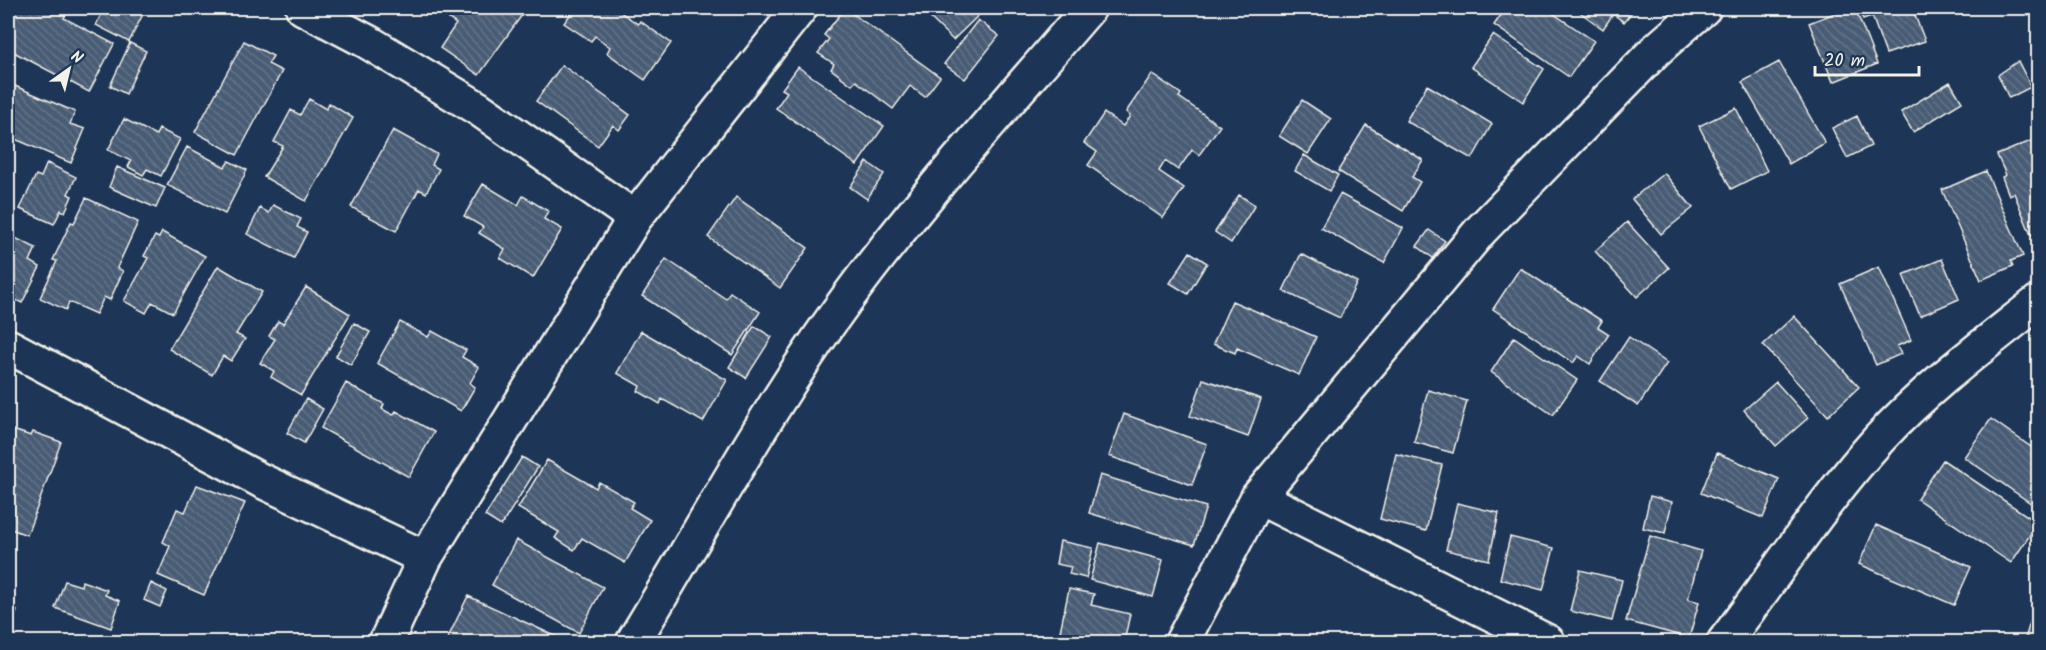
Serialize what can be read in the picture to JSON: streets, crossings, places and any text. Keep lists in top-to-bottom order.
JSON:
{
  "scale_bar": "20 m",
  "north": "top right"
}
